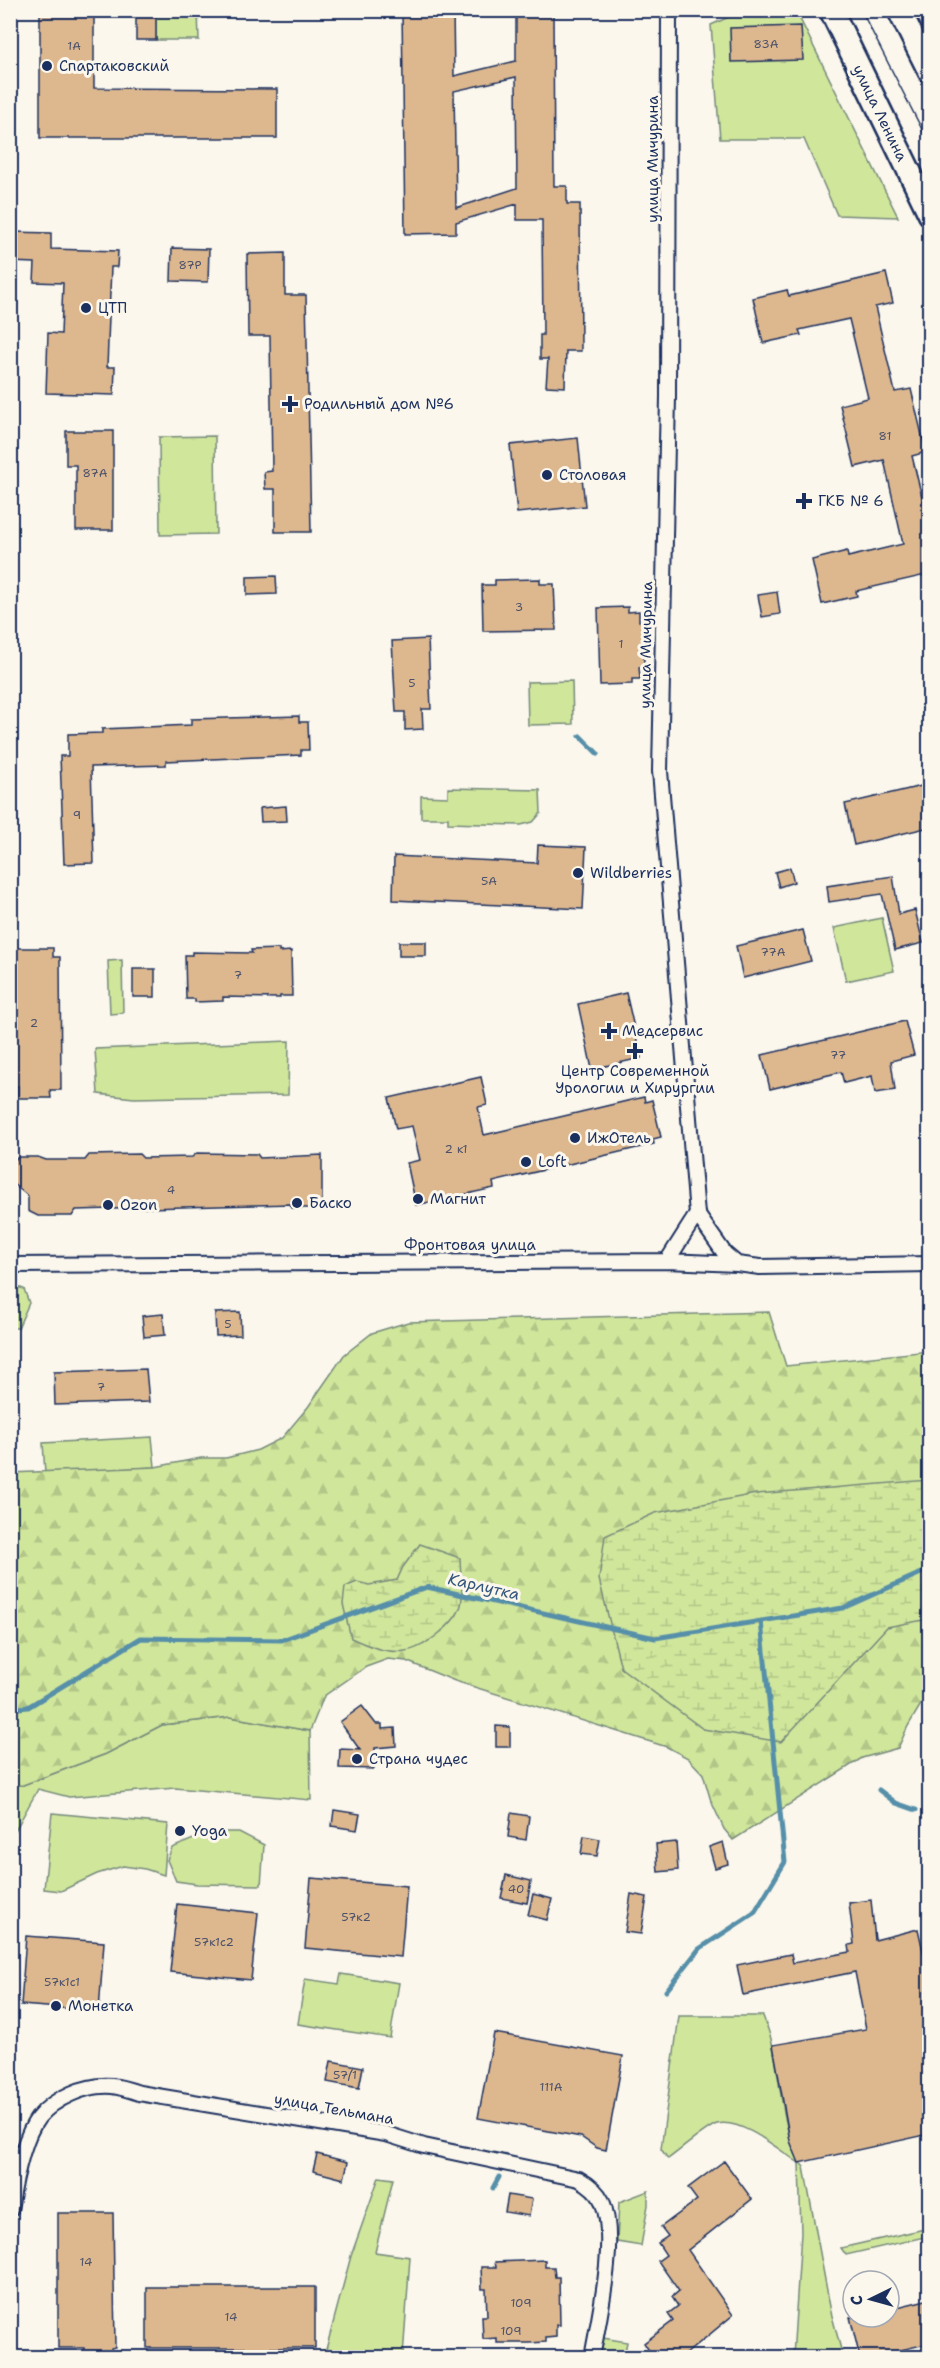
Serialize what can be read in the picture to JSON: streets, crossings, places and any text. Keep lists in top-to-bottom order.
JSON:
{
  "streets": {
    "main road": ["улица Ленина"],
    "street": ["улица Мичурина", "Фронтовая улица", "улица Тельмана"]
  },
  "water": ["Карлутка"],
  "places": {
    "other": [
      "Спартаковский",
      "ЦТП",
      "Столовая",
      "Wildberries",
      "ИжОтель",
      "Loft",
      "Магнит",
      "Баско",
      "Ozon",
      "Страна чудес",
      "Yoga",
      "Монетка"
    ],
    "health": [
      "Родильный дом №6",
      "ГКБ № 6",
      "Медсервис",
      "Центр Современной Урологии и Хирургии"
    ]
  },
  "house_numbers": [
    "83А",
    "1А",
    "87Р",
    "81",
    "87А",
    "3",
    "1",
    "5",
    "9",
    "5А",
    "77А",
    "7",
    "2",
    "77",
    "2 к1",
    "4",
    "5",
    "7",
    "40",
    "57к2",
    "57к1с2",
    "57к1с1",
    "57/1",
    "111А",
    "14",
    "109",
    "14",
    "109"
  ],
  "north": "left"
}
